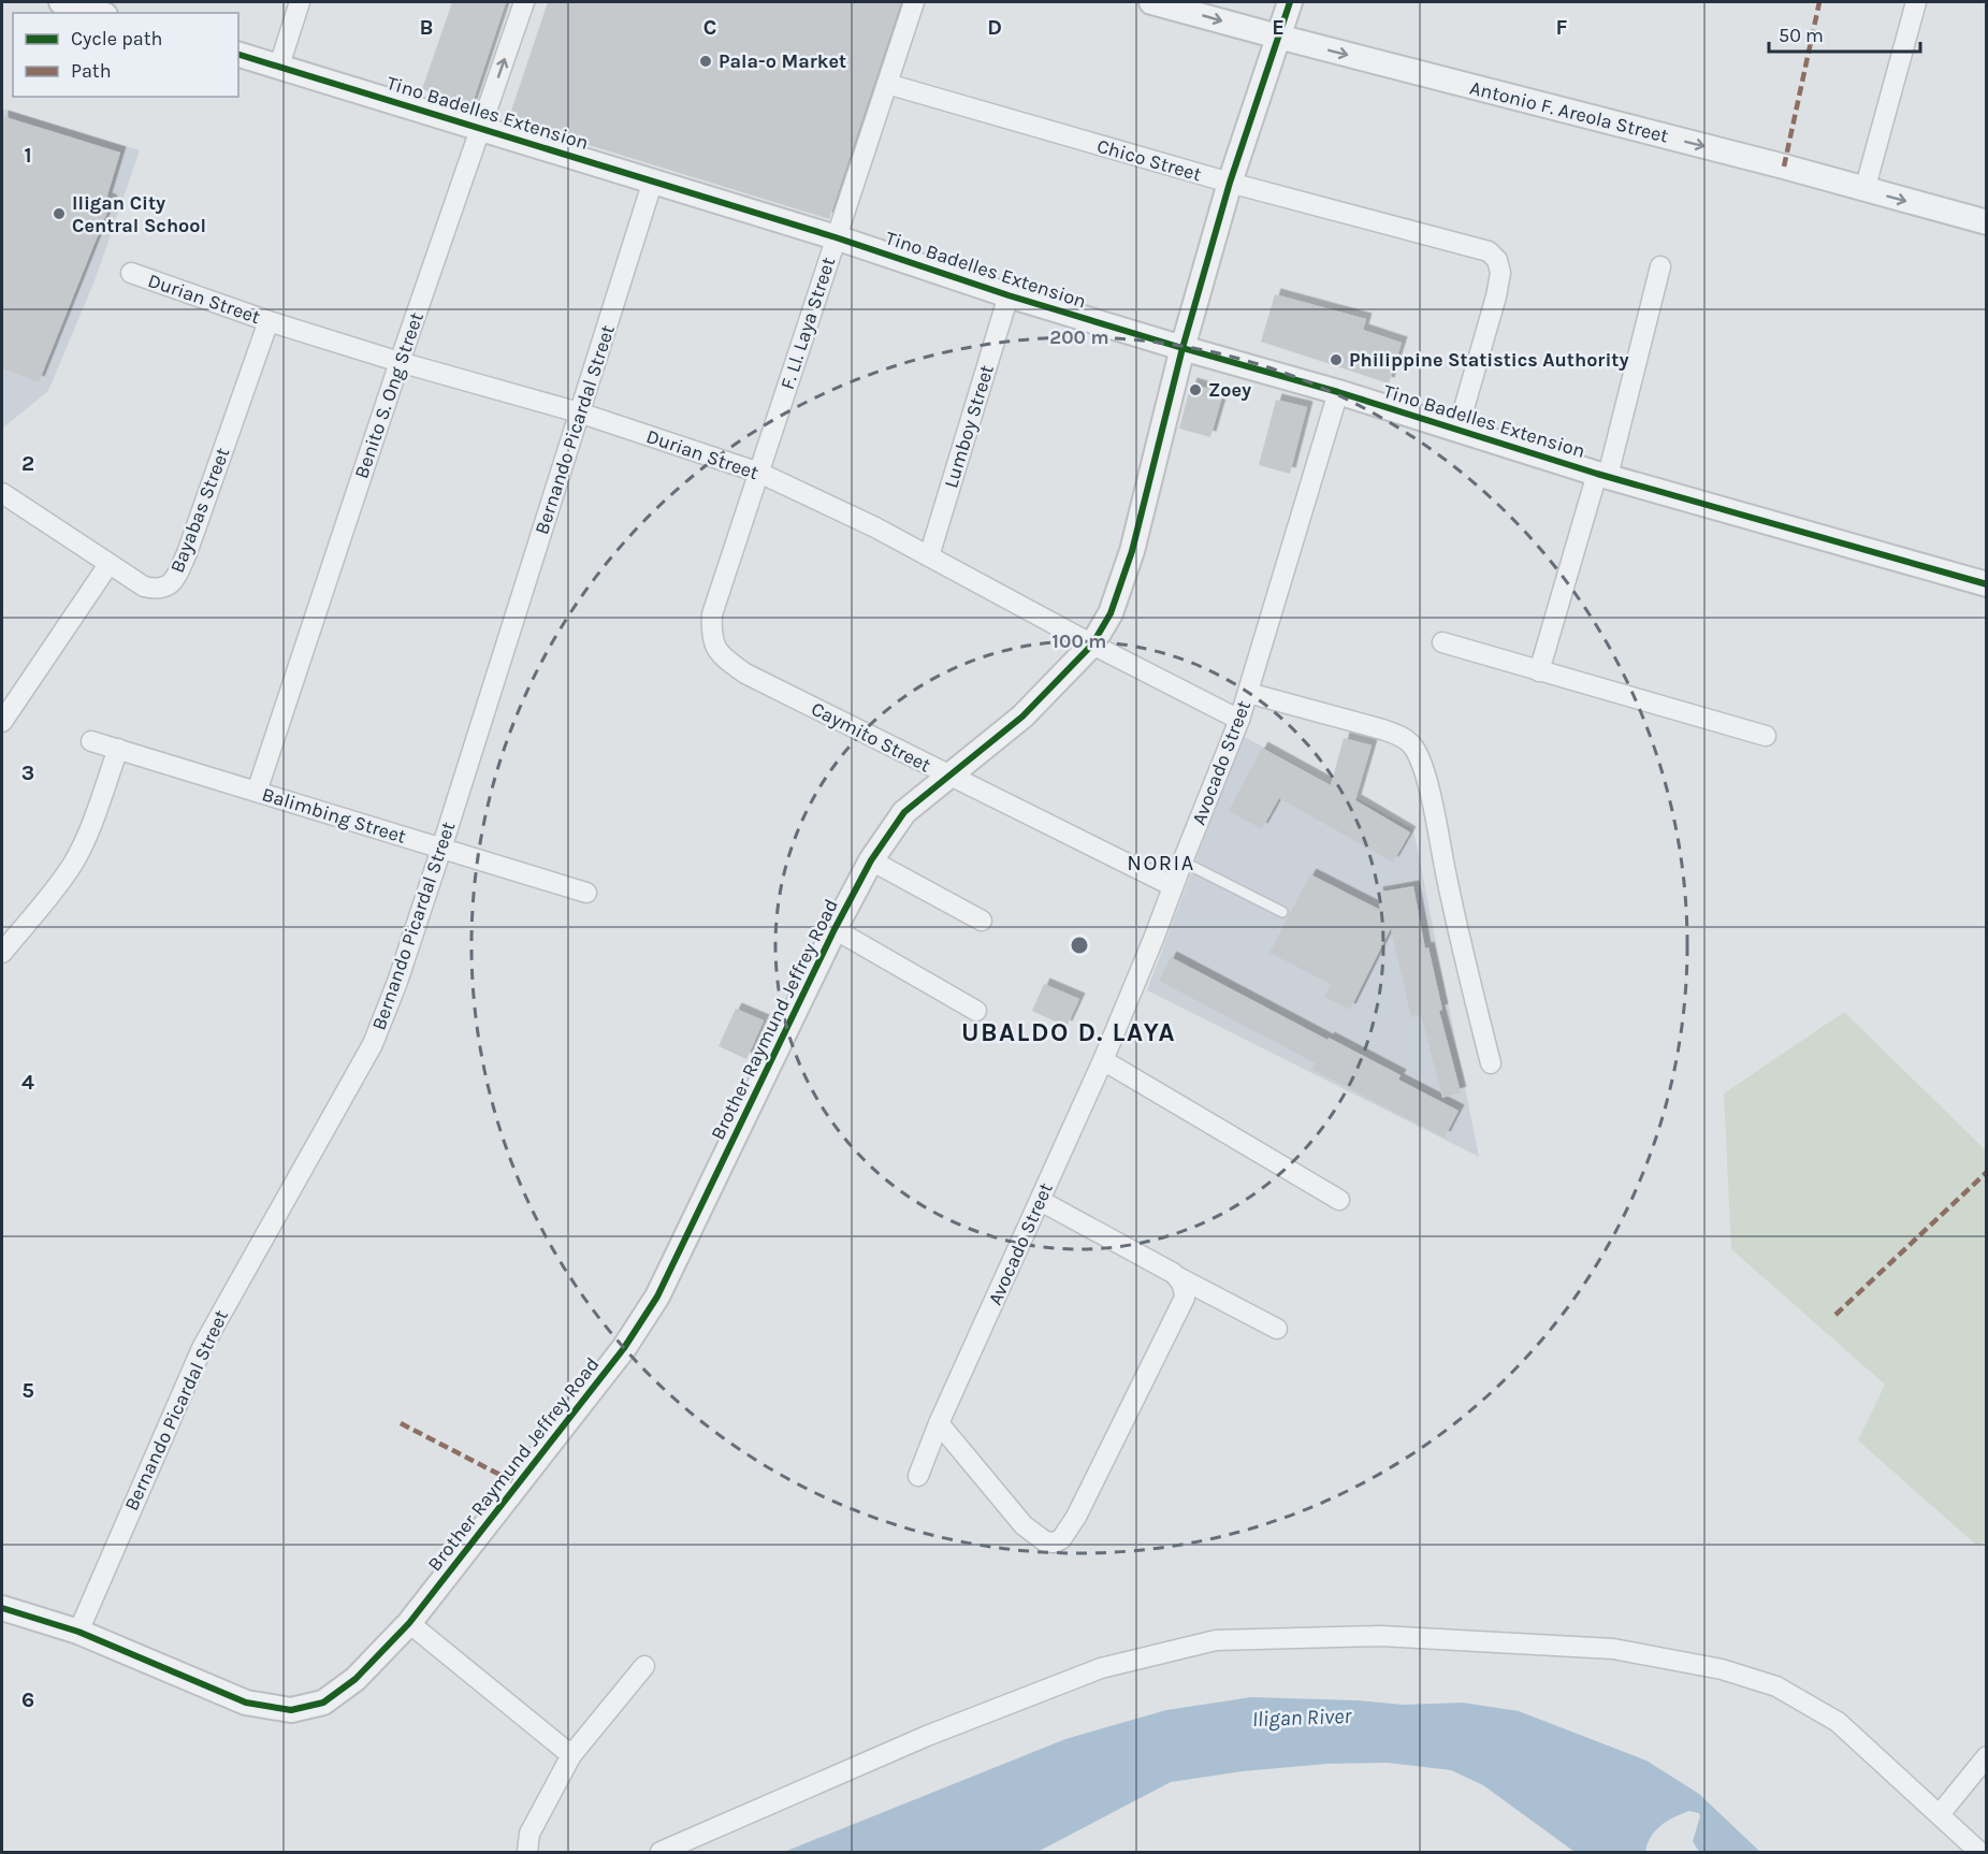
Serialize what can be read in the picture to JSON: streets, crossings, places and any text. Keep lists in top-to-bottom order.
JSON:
{
  "streets": {
    "street": [
      "Antonio F. Areola Street",
      "Tino Badelles Extension",
      "Chico Street",
      "Durian Street",
      "F. Ll. Laya Street",
      "Benito S. Ong Street",
      "Lumboy Street",
      "Bernando Picardal Street",
      "Bayabas Street",
      "Caymito Street",
      "Avocado Street",
      "Balimbing Street",
      "Brother Raymund Jeffrey Road"
    ]
  },
  "crossings": [
    ["Antonio F. Areola Street", "Brother Raymund Jeffrey Road"],
    ["Tino Badelles Extension", "Chico Street"],
    ["Tino Badelles Extension", "F. Ll. Laya Street"],
    ["Tino Badelles Extension", "Benito S. Ong Street"],
    ["Tino Badelles Extension", "Lumboy Street"],
    ["Tino Badelles Extension", "Bernando Picardal Street"],
    ["Tino Badelles Extension", "Avocado Street"],
    ["Tino Badelles Extension", "Brother Raymund Jeffrey Road"],
    ["Chico Street", "F. Ll. Laya Street"],
    ["Chico Street", "Brother Raymund Jeffrey Road"],
    ["Durian Street", "F. Ll. Laya Street"],
    ["Durian Street", "Benito S. Ong Street"],
    ["Durian Street", "Lumboy Street"],
    ["Durian Street", "Bernando Picardal Street"],
    ["Durian Street", "Bayabas Street"],
    ["Durian Street", "Avocado Street"],
    ["Durian Street", "Brother Raymund Jeffrey Road"],
    ["F. Ll. Laya Street", "Caymito Street"],
    ["Benito S. Ong Street", "Balimbing Street"],
    ["Bernando Picardal Street", "Balimbing Street"],
    ["Bernando Picardal Street", "Brother Raymund Jeffrey Road"],
    ["Caymito Street", "Avocado Street"],
    ["Caymito Street", "Brother Raymund Jeffrey Road"]
  ],
  "one_way": ["Antonio F. Areola Street"],
  "districts": ["NORIA", "UBALDO D. LAYA"],
  "water": ["Iligan River"],
  "places": [
    "Pala-o Market",
    "Iligan City Central School",
    "Philippine Statistics Authority",
    "Zoey"
  ],
  "legend": ["Cycle path", "Path"],
  "scale_bar": "50 m",
  "grid": {
    "columns": [
      "B",
      "C",
      "D",
      "E",
      "F"
    ],
    "rows": [
      "1",
      "2",
      "3",
      "4",
      "5",
      "6"
    ]
  },
  "rings": ["200 m", "100 m"]
}
